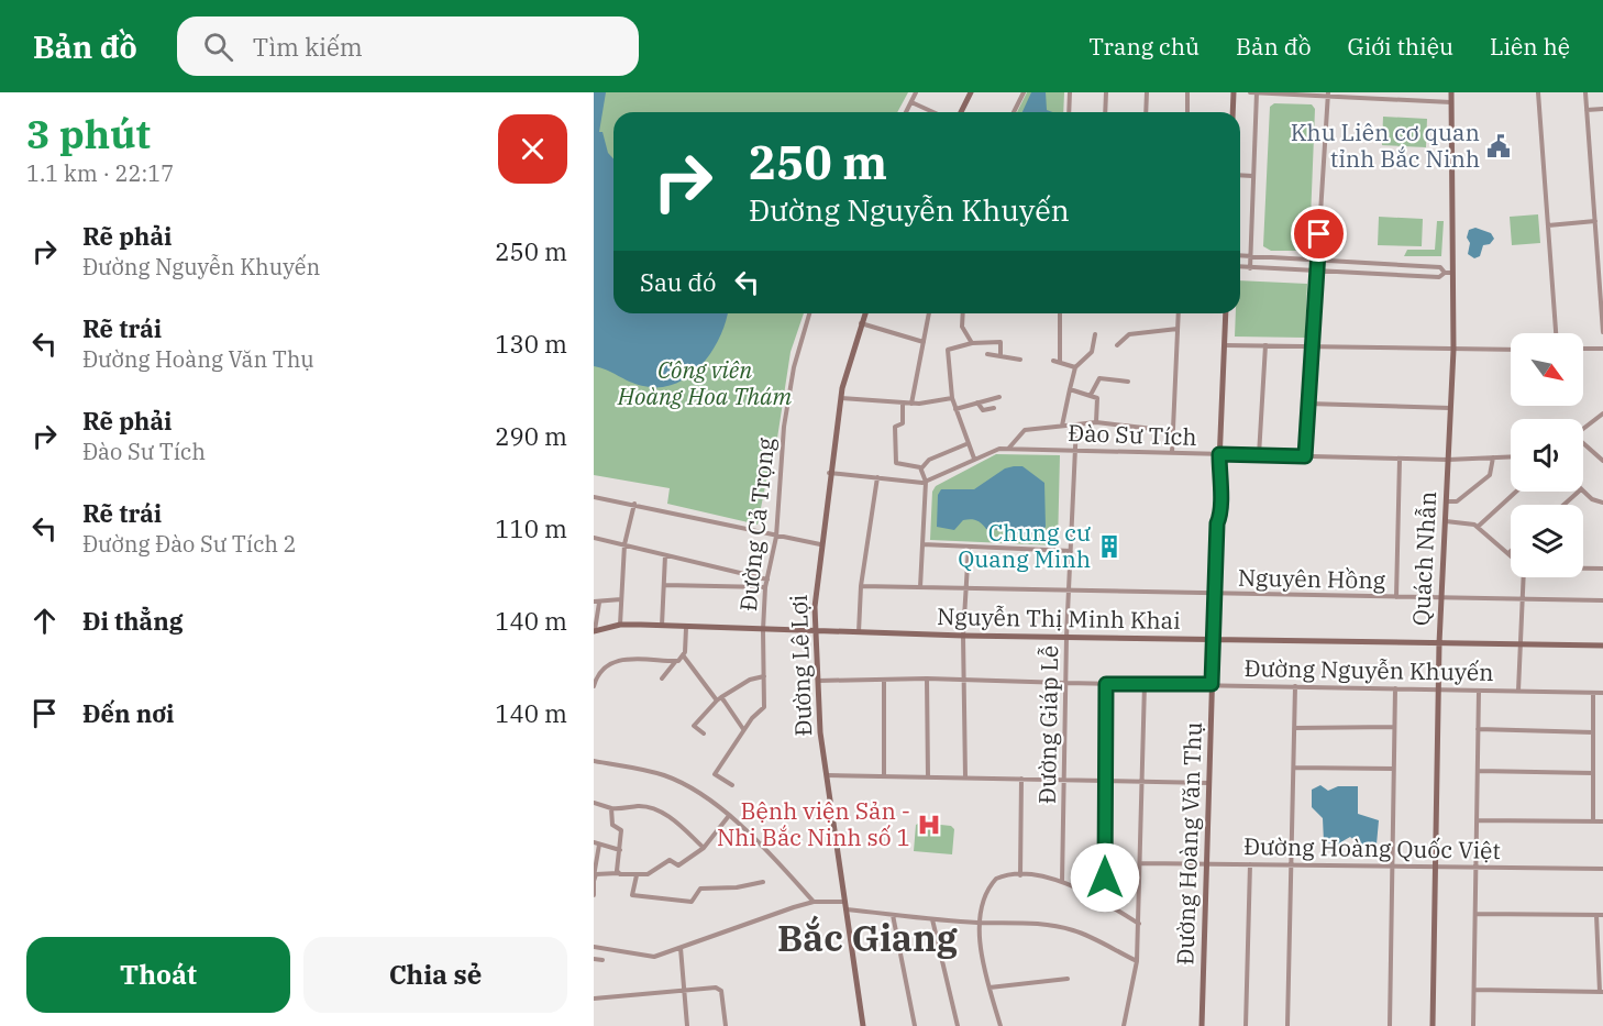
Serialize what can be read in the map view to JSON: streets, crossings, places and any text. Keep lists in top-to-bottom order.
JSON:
{
  "streets": {
    "street": [
      "Đào Sư Tích",
      "Đường Cả Trọng",
      "Quách Nhẫn",
      "Nguyên Hồng",
      "Nguyễn Thị Minh Khai",
      "Đường Lê Lợi",
      "Đường Nguyễn Khuyến",
      "Đường Giáp Lễ",
      "Đường Hoàng Văn Thụ",
      "Đường Hoàng Quốc Việt"
    ]
  },
  "crossings": [
    ["Đào Sư Tích", "Quách Nhẫn"],
    ["Đào Sư Tích", "Đường Giáp Lễ"],
    ["Đào Sư Tích", "Đường Hoàng Văn Thụ"],
    ["Đường Cả Trọng", "Nguyễn Thị Minh Khai"],
    ["Quách Nhẫn", "Nguyên Hồng"],
    ["Quách Nhẫn", "Nguyễn Thị Minh Khai"],
    ["Quách Nhẫn", "Đường Nguyễn Khuyến"],
    ["Quách Nhẫn", "Đường Hoàng Quốc Việt"],
    ["Nguyên Hồng", "Đường Giáp Lễ"],
    ["Nguyên Hồng", "Đường Hoàng Văn Thụ"],
    ["Nguyễn Thị Minh Khai", "Đường Lê Lợi"],
    ["Nguyễn Thị Minh Khai", "Đường Giáp Lễ"],
    ["Nguyễn Thị Minh Khai", "Đường Hoàng Văn Thụ"],
    ["Đường Lê Lợi", "Đường Nguyễn Khuyến"],
    ["Đường Nguyễn Khuyến", "Đường Giáp Lễ"],
    ["Đường Nguyễn Khuyến", "Đường Hoàng Văn Thụ"],
    ["Đường Hoàng Văn Thụ", "Đường Hoàng Quốc Việt"]
  ],
  "districts": ["Bắc Giang"],
  "parks": ["Công viên Hoàng Hoa Thám"],
  "places": {
    "public building": ["Khu Liên cơ quan tỉnh Bắc Ninh"],
    "building": ["Chung cư Quang Minh"],
    "hospital": ["Bệnh viện Sản - Nhi Bắc Ninh số 1"]
  },
  "north": "bottom right",
  "page": {
    "header": "Bản đồ",
    "search": "Tìm kiếm",
    "nav": [
      "Trang chủ",
      "Bản đồ",
      "Giới thiệu",
      "Liên hệ"
    ],
    "heading": ["3 phút", "1.1 km · 22:17"],
    "turn": ["250 m", "Đường Nguyễn Khuyến"],
    "list": [
      {
        "name": "Rẽ phải",
        "note": "Đường Nguyễn Khuyến",
        "value": "250 m"
      },
      {
        "name": "Rẽ trái",
        "note": "Đường Hoàng Văn Thụ",
        "value": "130 m"
      },
      {
        "name": "Rẽ phải",
        "note": "Đào Sư Tích",
        "value": "290 m"
      },
      {
        "name": "Rẽ trái",
        "note": "Đường Đào Sư Tích 2",
        "value": "110 m"
      },
      {
        "name": "Đi thẳng",
        "value": "140 m"
      },
      {
        "name": "Đến nơi",
        "value": "140 m"
      }
    ],
    "then": "Sau đó",
    "buttons": ["Thoát", "Chia sẻ"]
  }
}
